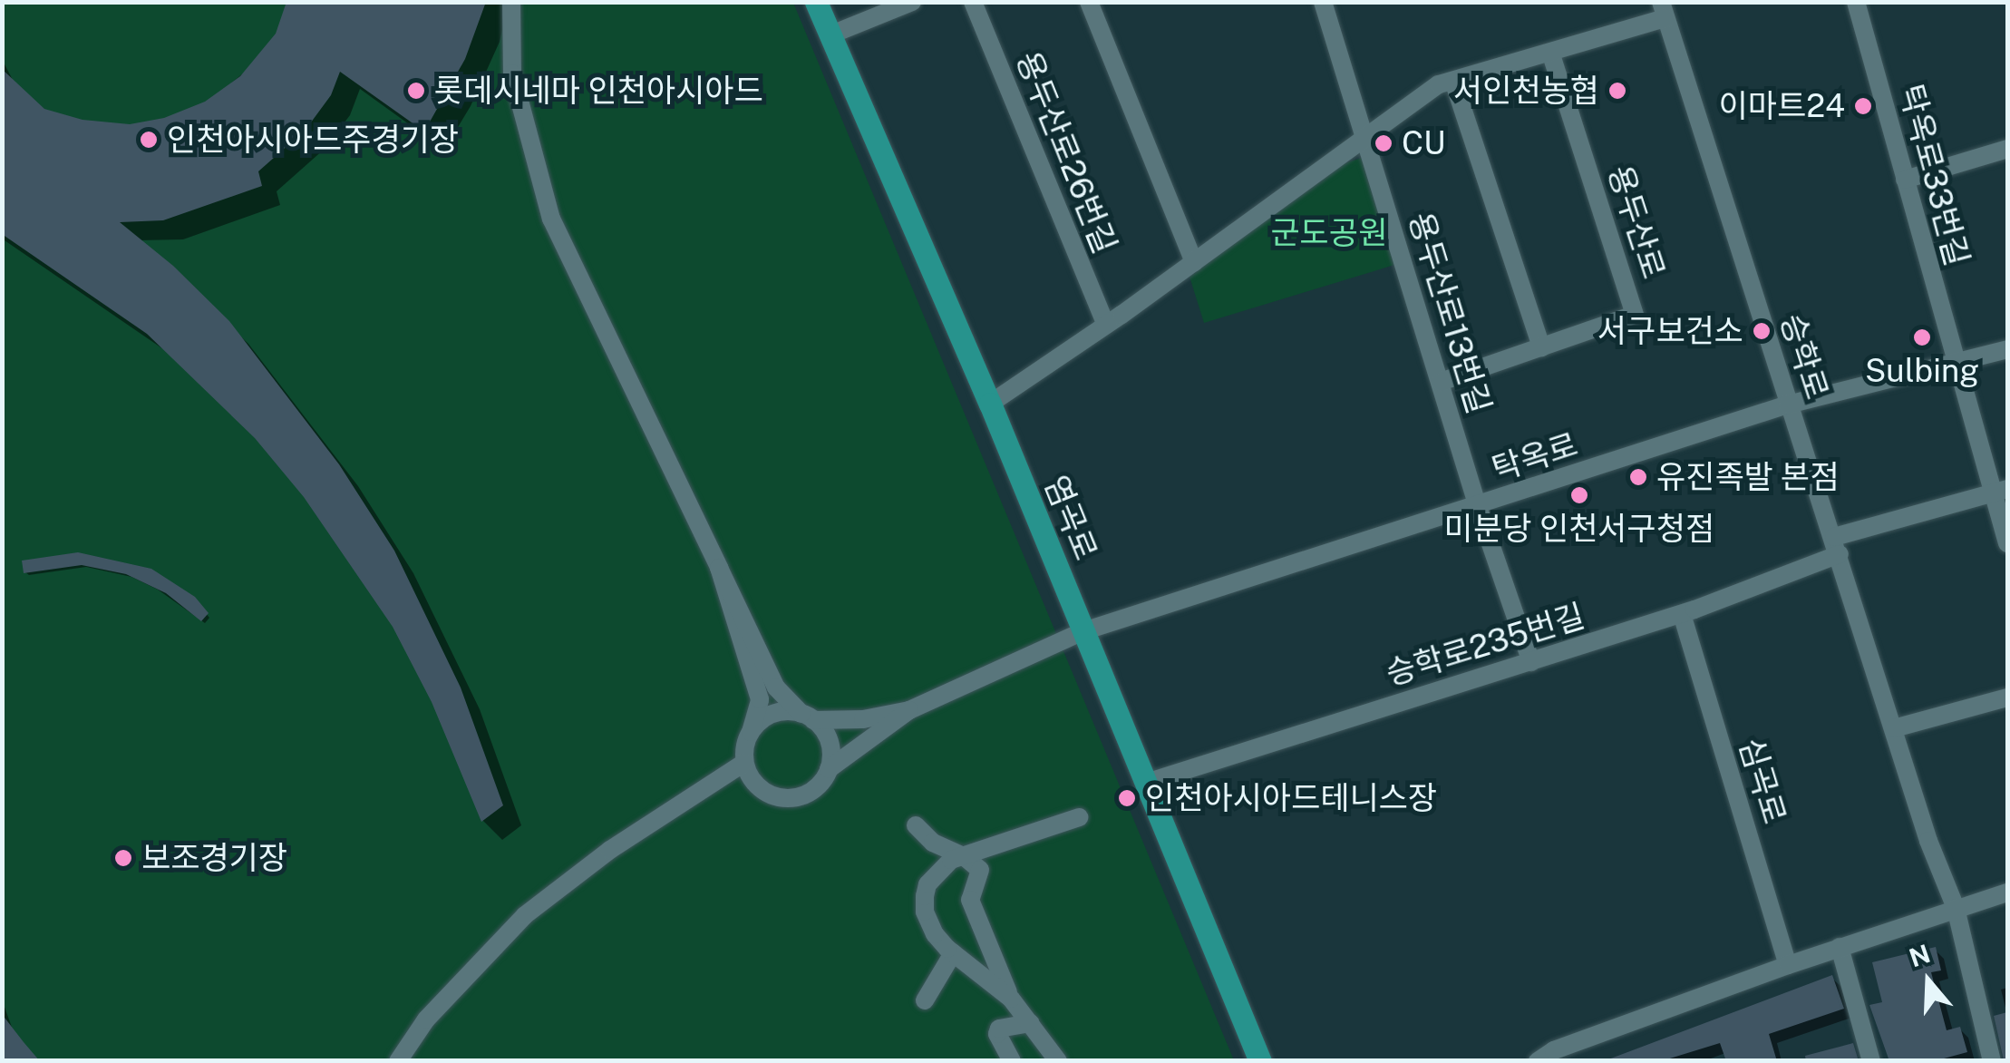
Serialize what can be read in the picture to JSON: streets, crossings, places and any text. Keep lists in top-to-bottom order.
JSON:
{
  "streets": {
    "main road": ["염곡로"],
    "street": [
      "용두산로26번길",
      "탁옥로33번길",
      "용두산로",
      "용두산로13번길",
      "승학로",
      "탁옥로",
      "승학로235번길",
      "심곡로"
    ]
  },
  "crossings": [
    ["탁옥로33번길", "탁옥로"],
    ["탁옥로33번길", "승학로235번길"],
    ["용두산로", "용두산로13번길"],
    ["용두산로13번길", "탁옥로"],
    ["용두산로13번길", "승학로235번길"],
    ["승학로", "탁옥로"],
    ["승학로", "승학로235번길"],
    ["탁옥로", "염곡로"],
    ["염곡로", "승학로235번길"],
    ["승학로235번길", "심곡로"]
  ],
  "parks": ["군도공원"],
  "places": [
    "롯데시네마 인천아시아드",
    "서인천농협",
    "이마트24",
    "인천아시아드주경기장",
    "CU",
    "서구보건소",
    "Sulbing",
    "유진족발 본점",
    "미분당 인천서구청점",
    "인천아시아드테니스장",
    "보조경기장"
  ],
  "north": "top"
}
